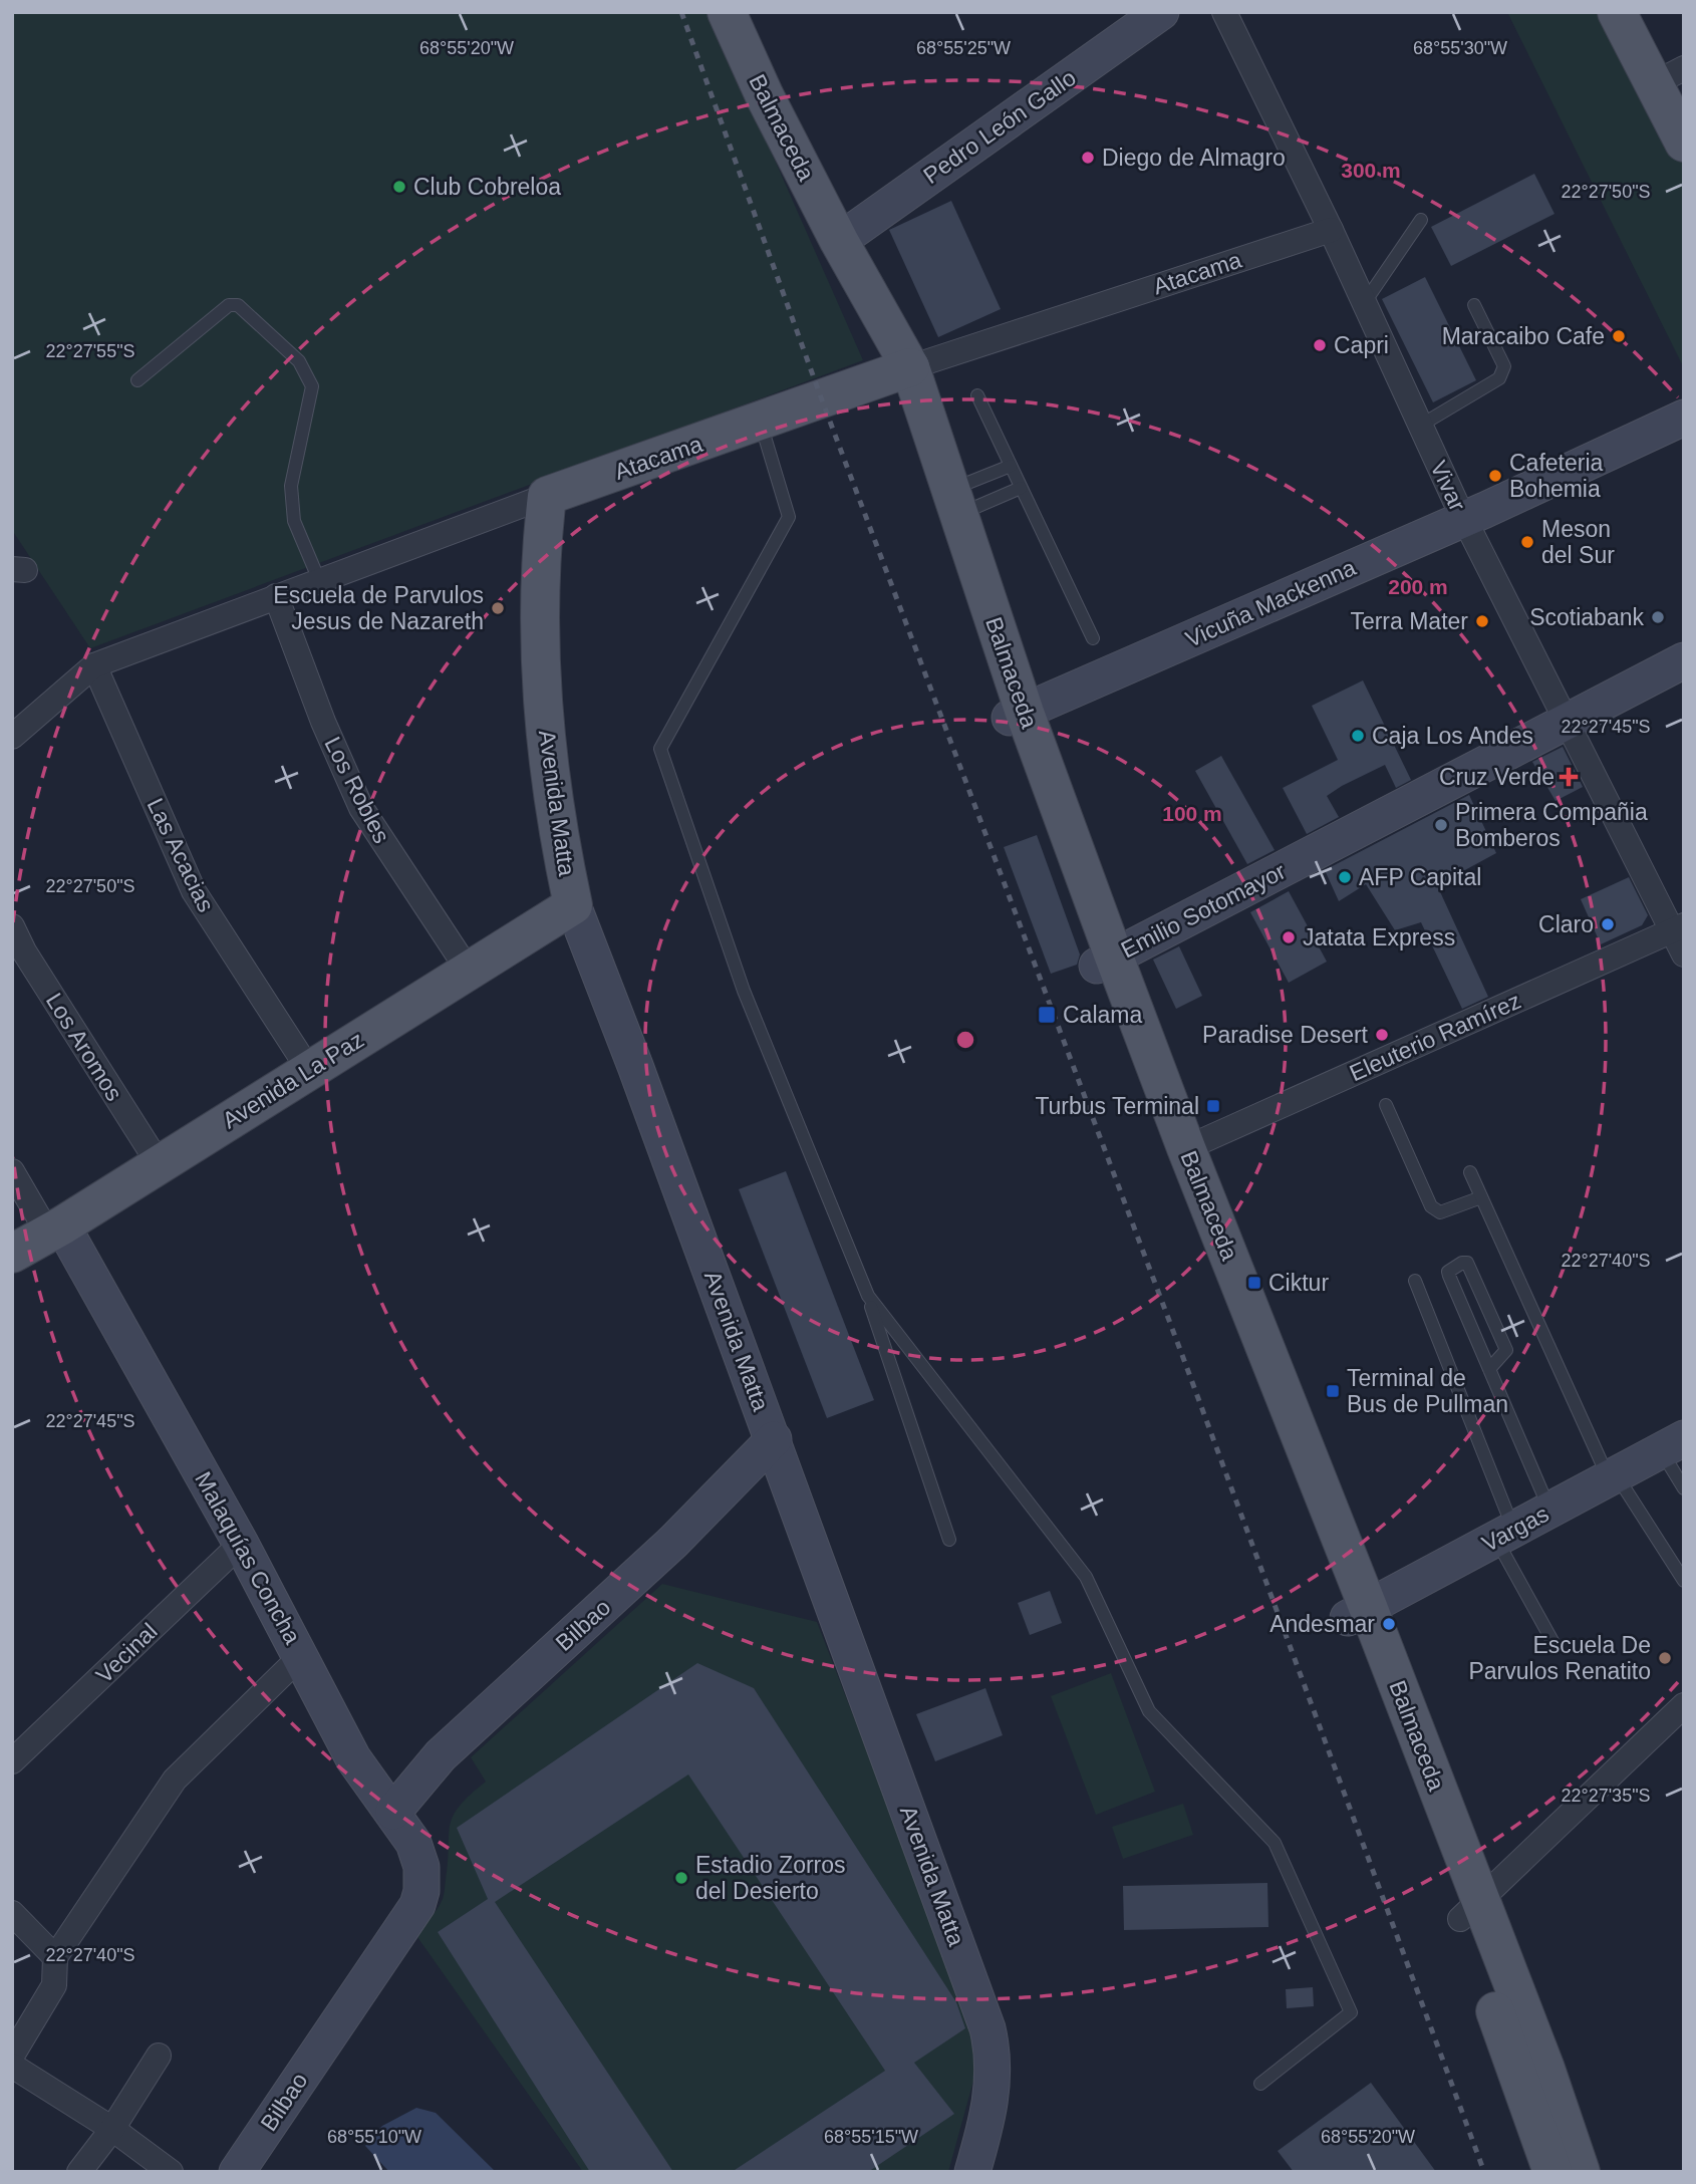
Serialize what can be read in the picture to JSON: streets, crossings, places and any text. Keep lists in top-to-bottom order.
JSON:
{
  "streets": {
    "main road": [
      "Balmaceda",
      "Atacama",
      "Avenida Matta",
      "Avenida La Paz"
    ],
    "street": [
      "Pedro León Gallo",
      "Vivar",
      "Vicuña Mackenna",
      "Los Robles",
      "Las Acacias",
      "Emilio Sotomayor",
      "Eleuterio Ramírez",
      "Los Aromos",
      "Vargas",
      "Malaquías Concha",
      "Bilbao",
      "Vecinal"
    ]
  },
  "crossings": [
    ["Pedro León Gallo", "Balmaceda"],
    ["Balmaceda", "Atacama"],
    ["Balmaceda", "Vicuña Mackenna"],
    ["Balmaceda", "Emilio Sotomayor"],
    ["Balmaceda", "Eleuterio Ramírez"],
    ["Balmaceda", "Vargas"],
    ["Atacama", "Vivar"],
    ["Atacama", "Los Robles"],
    ["Atacama", "Avenida Matta"],
    ["Atacama", "Las Acacias"],
    ["Vivar", "Vicuña Mackenna"],
    ["Vivar", "Emilio Sotomayor"],
    ["Vivar", "Eleuterio Ramírez"],
    ["Los Robles", "Avenida La Paz"],
    ["Avenida Matta", "Avenida La Paz"],
    ["Avenida Matta", "Bilbao"],
    ["Las Acacias", "Avenida La Paz"],
    ["Los Aromos", "Avenida La Paz"],
    ["Avenida La Paz", "Malaquías Concha"],
    ["Malaquías Concha", "Bilbao"],
    ["Malaquías Concha", "Vecinal"]
  ],
  "places": {
    "other": [
      "Diego de Almagro",
      "Club Cobreloa",
      "Maracaibo Cafe",
      "Capri",
      "Cafeteria Bohemia",
      "Meson del Sur",
      "Escuela de Parvulos Jesus de Nazareth",
      "Scotiabank",
      "Terra Mater",
      "Caja Los Andes",
      "Primera Compañia Bomberos",
      "AFP Capital",
      "Claro",
      "Jatata Express",
      "Paradise Desert",
      "Andesmar",
      "Escuela De Parvulos Renatito",
      "Estadio Zorros del Desierto"
    ],
    "health": ["Cruz Verde"],
    "transit": [
      "Calama",
      "Turbus Terminal",
      "Ciktur",
      "Terminal de Bus de Pullman"
    ]
  },
  "coordinates": [
    "68°55'20\"W",
    "68°55'25\"W",
    "68°55'30\"W",
    "22°27'50\"S",
    "22°27'55\"S",
    "22°27'45\"S",
    "22°27'40\"S",
    "22°27'35\"S",
    "68°55'10\"W",
    "68°55'15\"W"
  ],
  "rings": ["300 m", "200 m", "100 m"]
}
